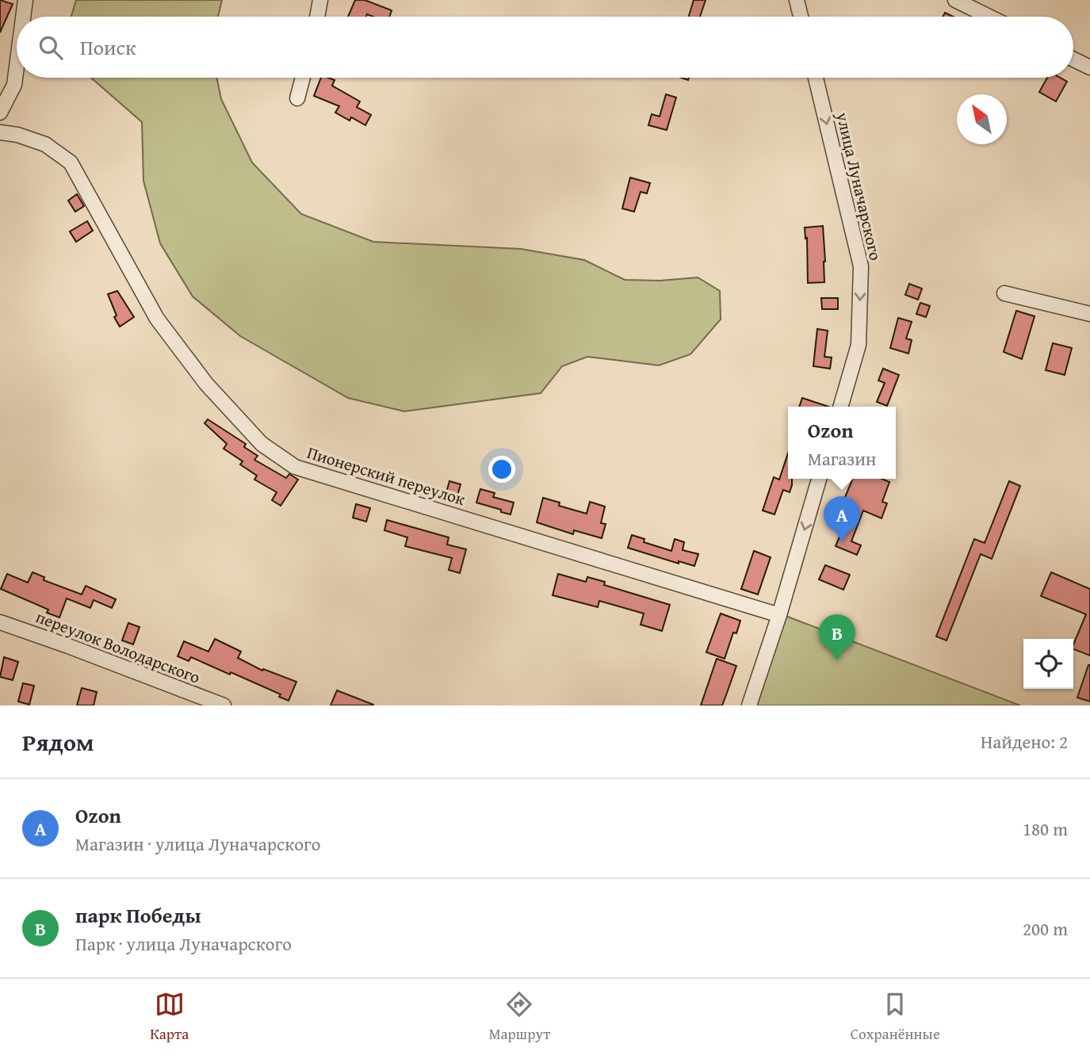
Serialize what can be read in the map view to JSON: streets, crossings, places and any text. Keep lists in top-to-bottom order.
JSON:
{
  "streets": {
    "street": ["улица Луначарского", "Пионерский переулок", "переулок Володарского"]
  },
  "one_way": ["улица Луначарского"],
  "north": "top left",
  "page": {
    "search": "Поиск",
    "popup": ["Ozon", "Магазин"],
    "pins": ["A", "B"],
    "heading": ["Рядом", "Найдено: 2"],
    "list": [
      {
        "mark": "A",
        "name": "Ozon",
        "note": "Магазин · улица Луначарского",
        "value": "180 m"
      },
      {
        "mark": "B",
        "name": "парк Победы",
        "note": "Парк · улица Луначарского",
        "value": "200 m"
      }
    ],
    "nav": ["Карта", "Маршрут", "Сохранённые"]
  }
}
